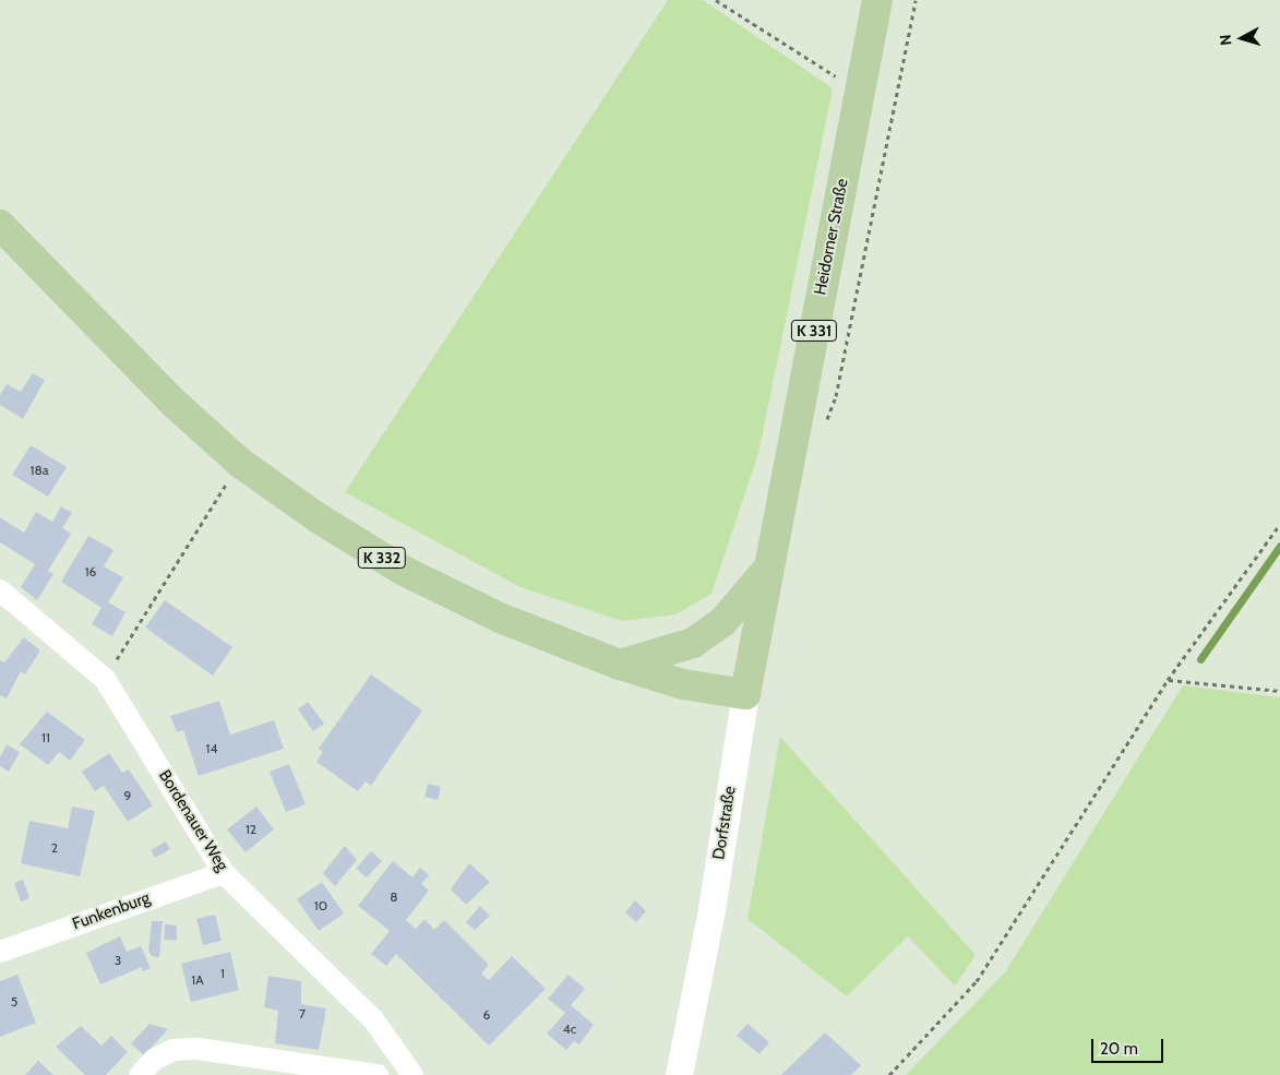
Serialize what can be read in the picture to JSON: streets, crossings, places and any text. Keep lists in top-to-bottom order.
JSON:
{
  "streets": {
    "main road": [
      "Heidorner Straße",
      "K 331",
      "K 332",
      "Dorfstraße"
    ],
    "street": ["Bordenauer Weg", "Funkenburg"]
  },
  "crossings": [
    ["Heidorner Straße", "Dorfstraße"],
    ["K 332", "Dorfstraße"],
    ["Bordenauer Weg", "Funkenburg"]
  ],
  "house_numbers": [
    "18a",
    "16",
    "11",
    "14",
    "9",
    "12",
    "2",
    "8",
    "10",
    "3",
    "1",
    "1A",
    "5",
    "7",
    "6",
    "4c"
  ],
  "scale_bar": "20 m",
  "north": "left"
}
